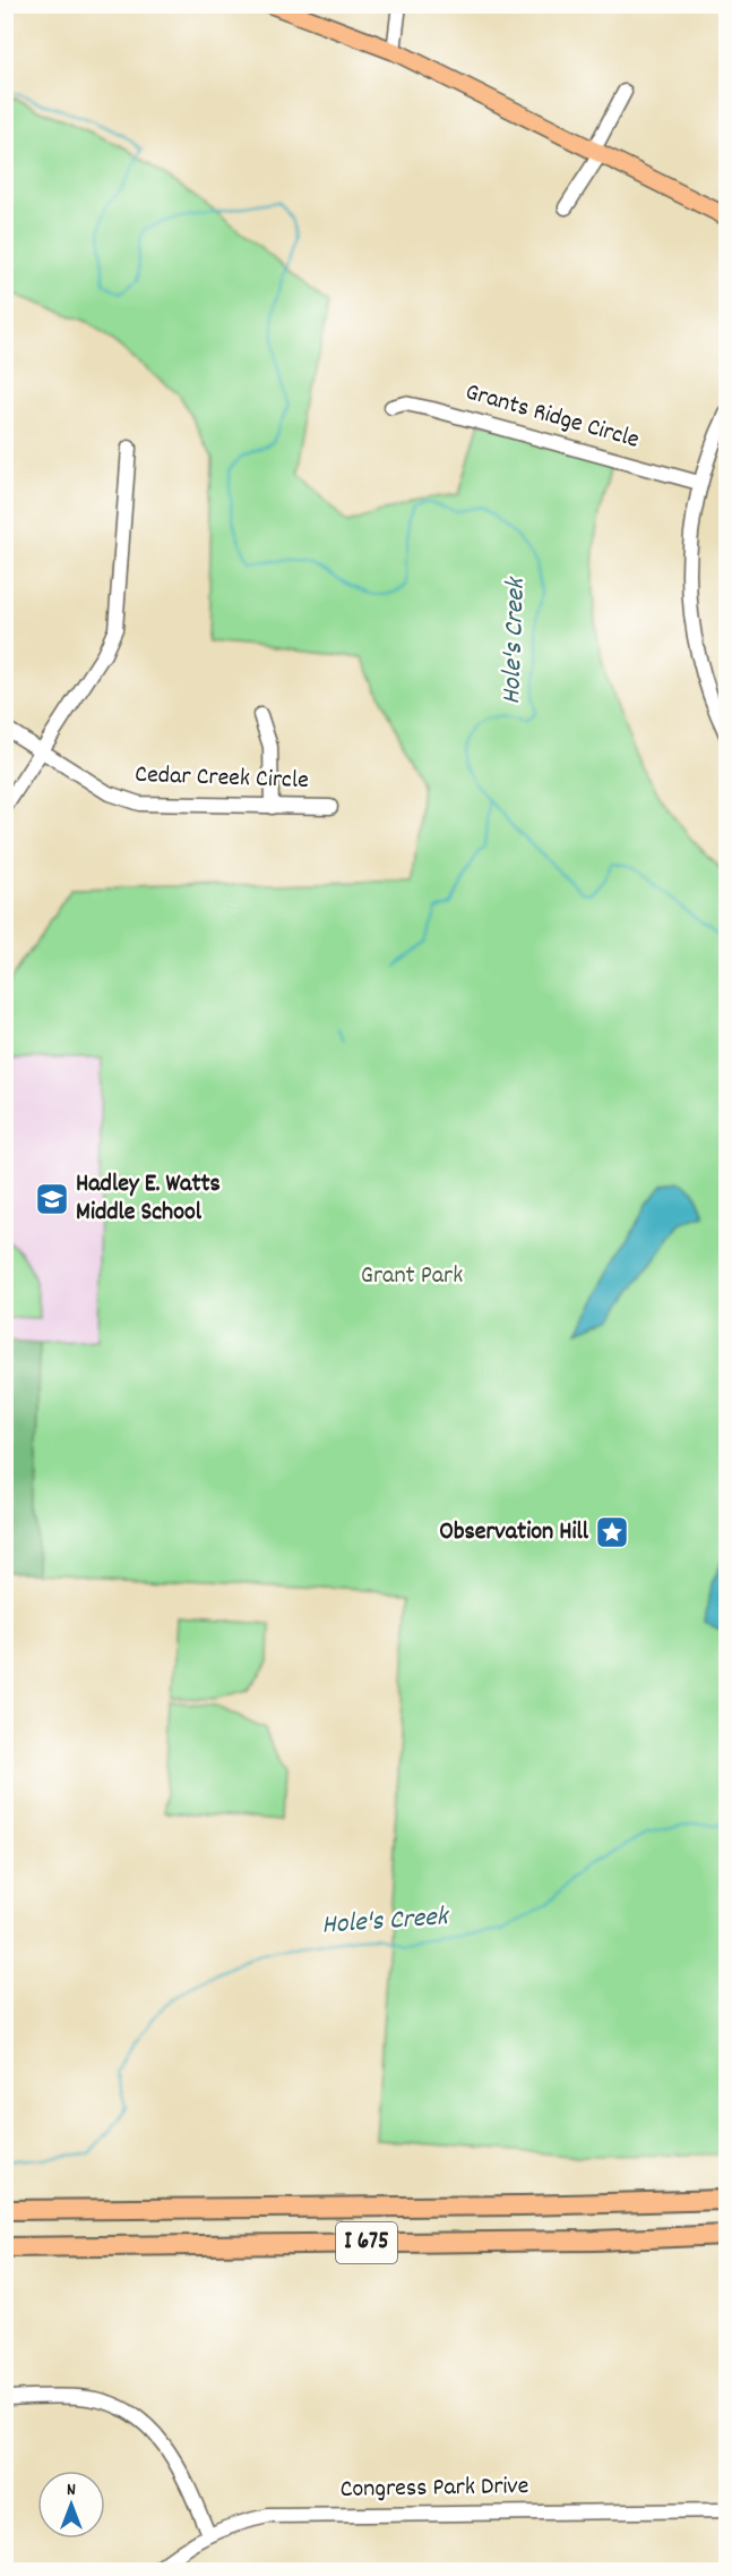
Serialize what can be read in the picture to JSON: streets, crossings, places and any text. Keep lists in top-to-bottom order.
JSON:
{
  "streets": {
    "highway": ["I 675"],
    "street": ["Grants Ridge Circle", "Cedar Creek Circle", "Congress Park Drive"]
  },
  "water": ["Hole's Creek"],
  "parks": ["Grant Park"],
  "places": {
    "school or university": ["Hadley E. Watts Middle School"],
    "place": ["Observation Hill"]
  },
  "north": "top"
}
